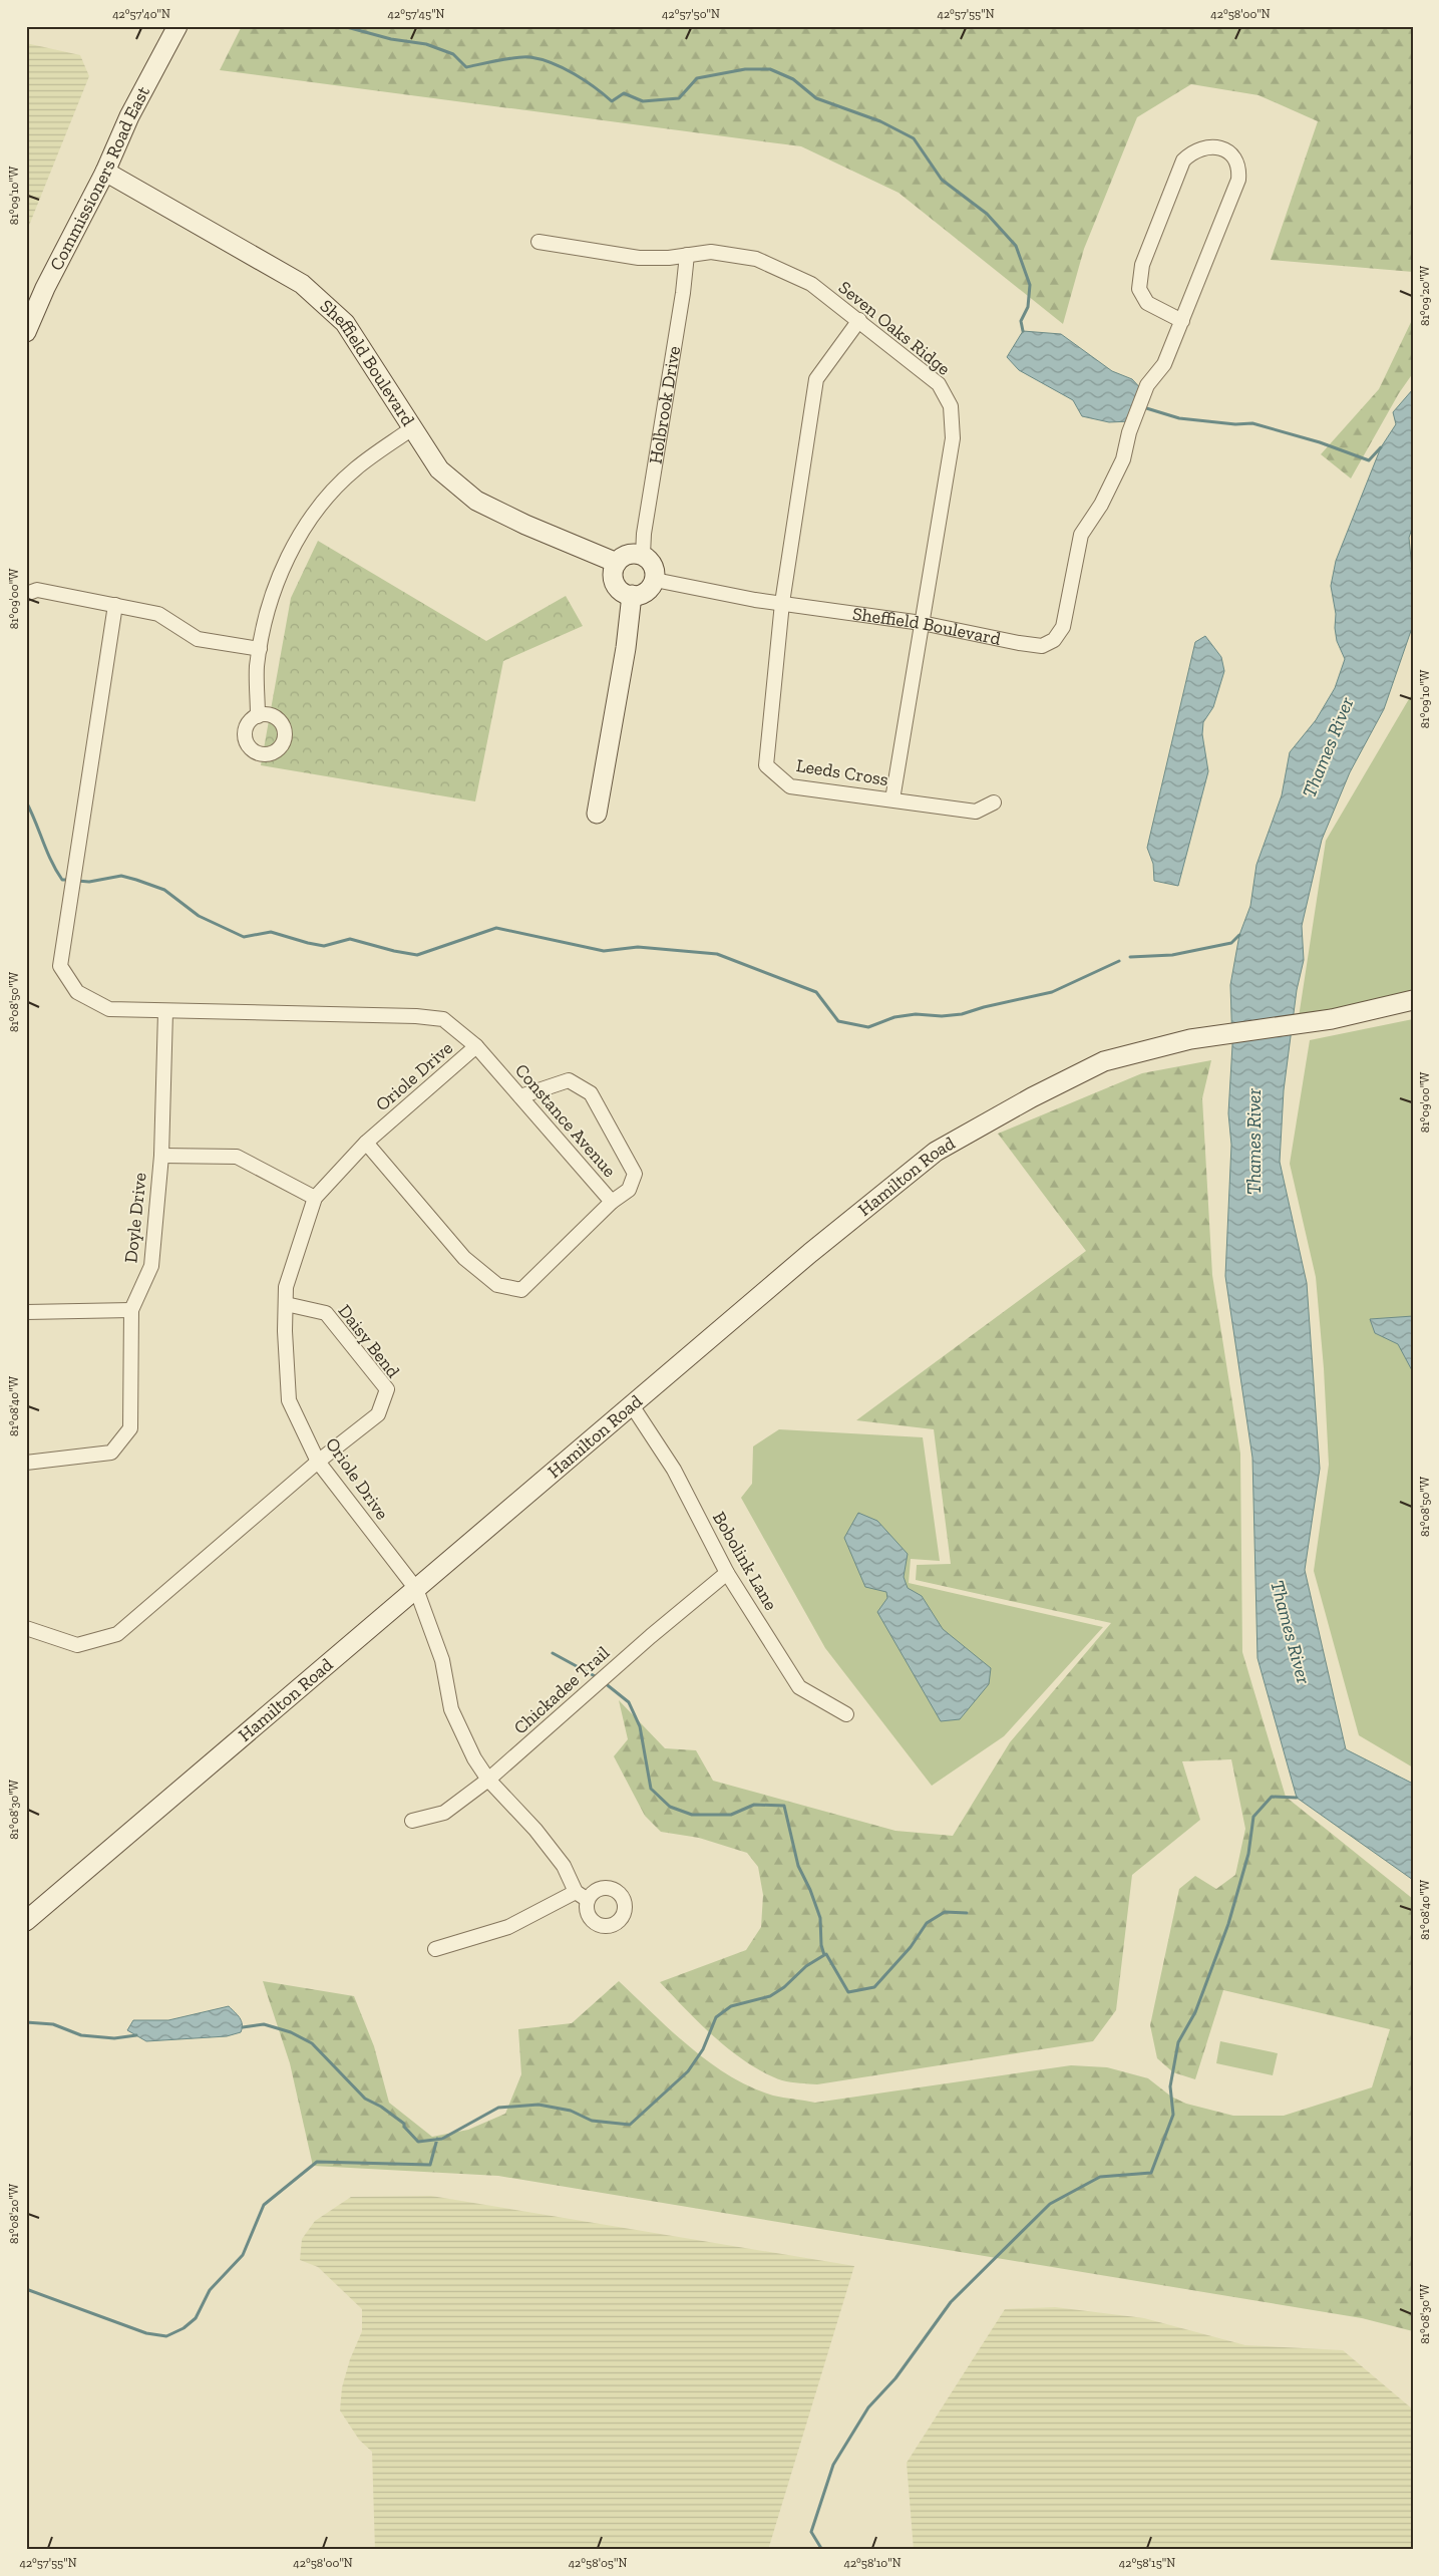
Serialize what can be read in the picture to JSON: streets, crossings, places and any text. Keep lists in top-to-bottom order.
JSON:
{
  "streets": {
    "main road": ["Commissioners Road East", "Sheffield Boulevard", "Hamilton Road"],
    "street": [
      "Seven Oaks Ridge",
      "Holbrook Drive",
      "Leeds Cross",
      "Oriole Drive",
      "Constance Avenue",
      "Doyle Drive",
      "Daisy Bend",
      "Bobolink Lane",
      "Chickadee Trail"
    ]
  },
  "crossings": [
    ["Commissioners Road East", "Sheffield Boulevard"],
    ["Seven Oaks Ridge", "Sheffield Boulevard"],
    ["Seven Oaks Ridge", "Holbrook Drive"],
    ["Seven Oaks Ridge", "Leeds Cross"],
    ["Sheffield Boulevard", "Holbrook Drive"],
    ["Sheffield Boulevard", "Leeds Cross"],
    ["Oriole Drive", "Constance Avenue"],
    ["Oriole Drive", "Hamilton Road"],
    ["Oriole Drive", "Daisy Bend"],
    ["Oriole Drive", "Chickadee Trail"],
    ["Constance Avenue", "Doyle Drive"],
    ["Hamilton Road", "Bobolink Lane"],
    ["Bobolink Lane", "Chickadee Trail"]
  ],
  "water": ["Thames River"],
  "coordinates": [
    "42°57'40\"N",
    "42°57'45\"N",
    "42°57'50\"N",
    "42°57'55\"N",
    "42°58'00\"N",
    "81°09'10\"W",
    "81°09'20\"W",
    "81°09'00\"W",
    "81°08'50\"W",
    "81°08'40\"W",
    "81°08'30\"W",
    "81°08'20\"W",
    "42°58'05\"N",
    "42°58'10\"N",
    "42°58'15\"N"
  ]
}
